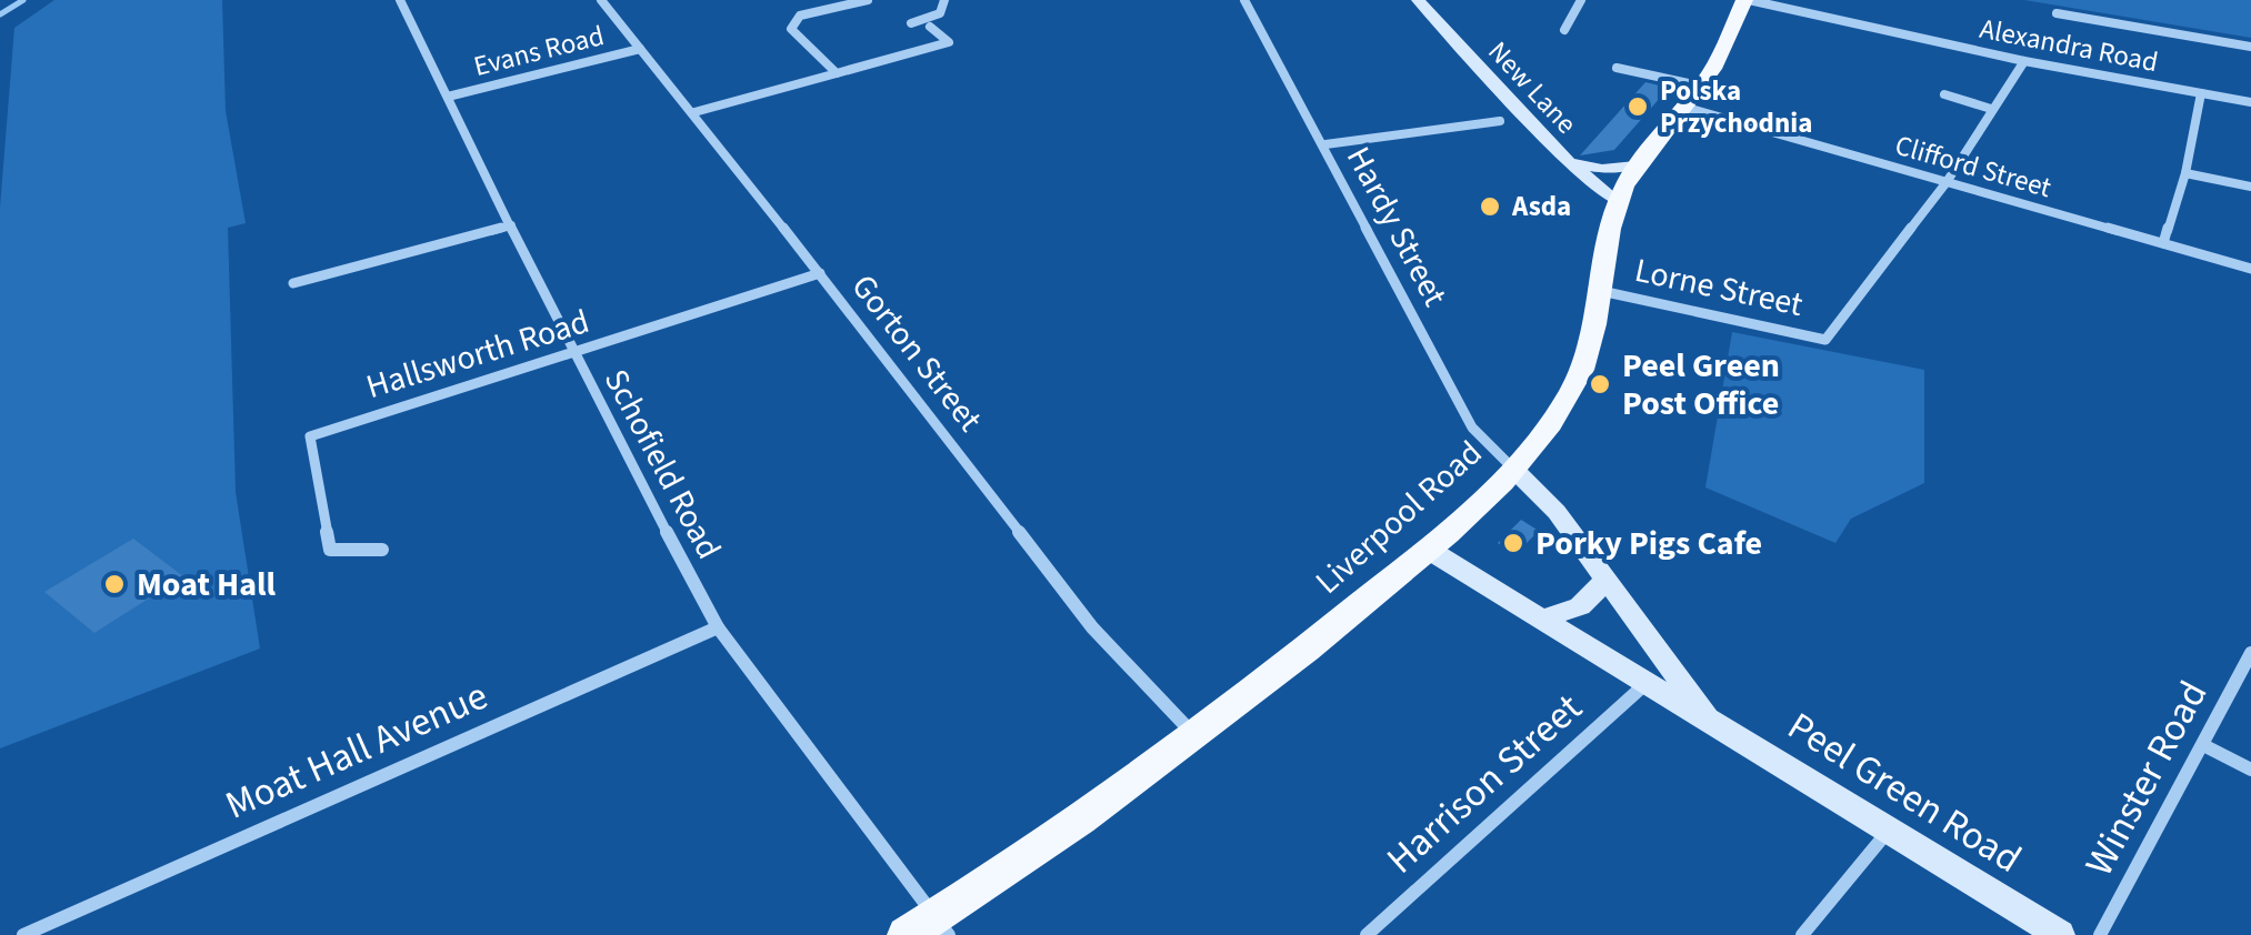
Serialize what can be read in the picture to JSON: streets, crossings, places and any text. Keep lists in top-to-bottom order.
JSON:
{
  "streets": {
    "main road": ["Liverpool Road"],
    "street": [
      "Alexandra Road",
      "Evans Road",
      "New Lane",
      "Clifford Street",
      "Hardy Street",
      "Lorne Street",
      "Gorton Street",
      "Hallsworth Road",
      "Schofield Road",
      "Moat Hall Avenue",
      "Winster Road",
      "Harrison Street",
      "Peel Green Road"
    ]
  },
  "crossings": [
    ["Alexandra Road", "Liverpool Road"],
    ["Evans Road", "Gorton Street"],
    ["Evans Road", "Schofield Road"],
    ["New Lane", "Liverpool Road"],
    ["Clifford Street", "Lorne Street"],
    ["Clifford Street", "Liverpool Road"],
    ["Hardy Street", "Liverpool Road"],
    ["Hardy Street", "Peel Green Road"],
    ["Lorne Street", "Liverpool Road"],
    ["Gorton Street", "Hallsworth Road"],
    ["Gorton Street", "Liverpool Road"],
    ["Hallsworth Road", "Schofield Road"],
    ["Schofield Road", "Liverpool Road"],
    ["Schofield Road", "Moat Hall Avenue"],
    ["Liverpool Road", "Peel Green Road"],
    ["Harrison Street", "Peel Green Road"]
  ],
  "places": [
    "Polska Przychodnia",
    "Asda",
    "Peel Green Post Office",
    "Porky Pigs Cafe",
    "Moat Hall"
  ]
}
